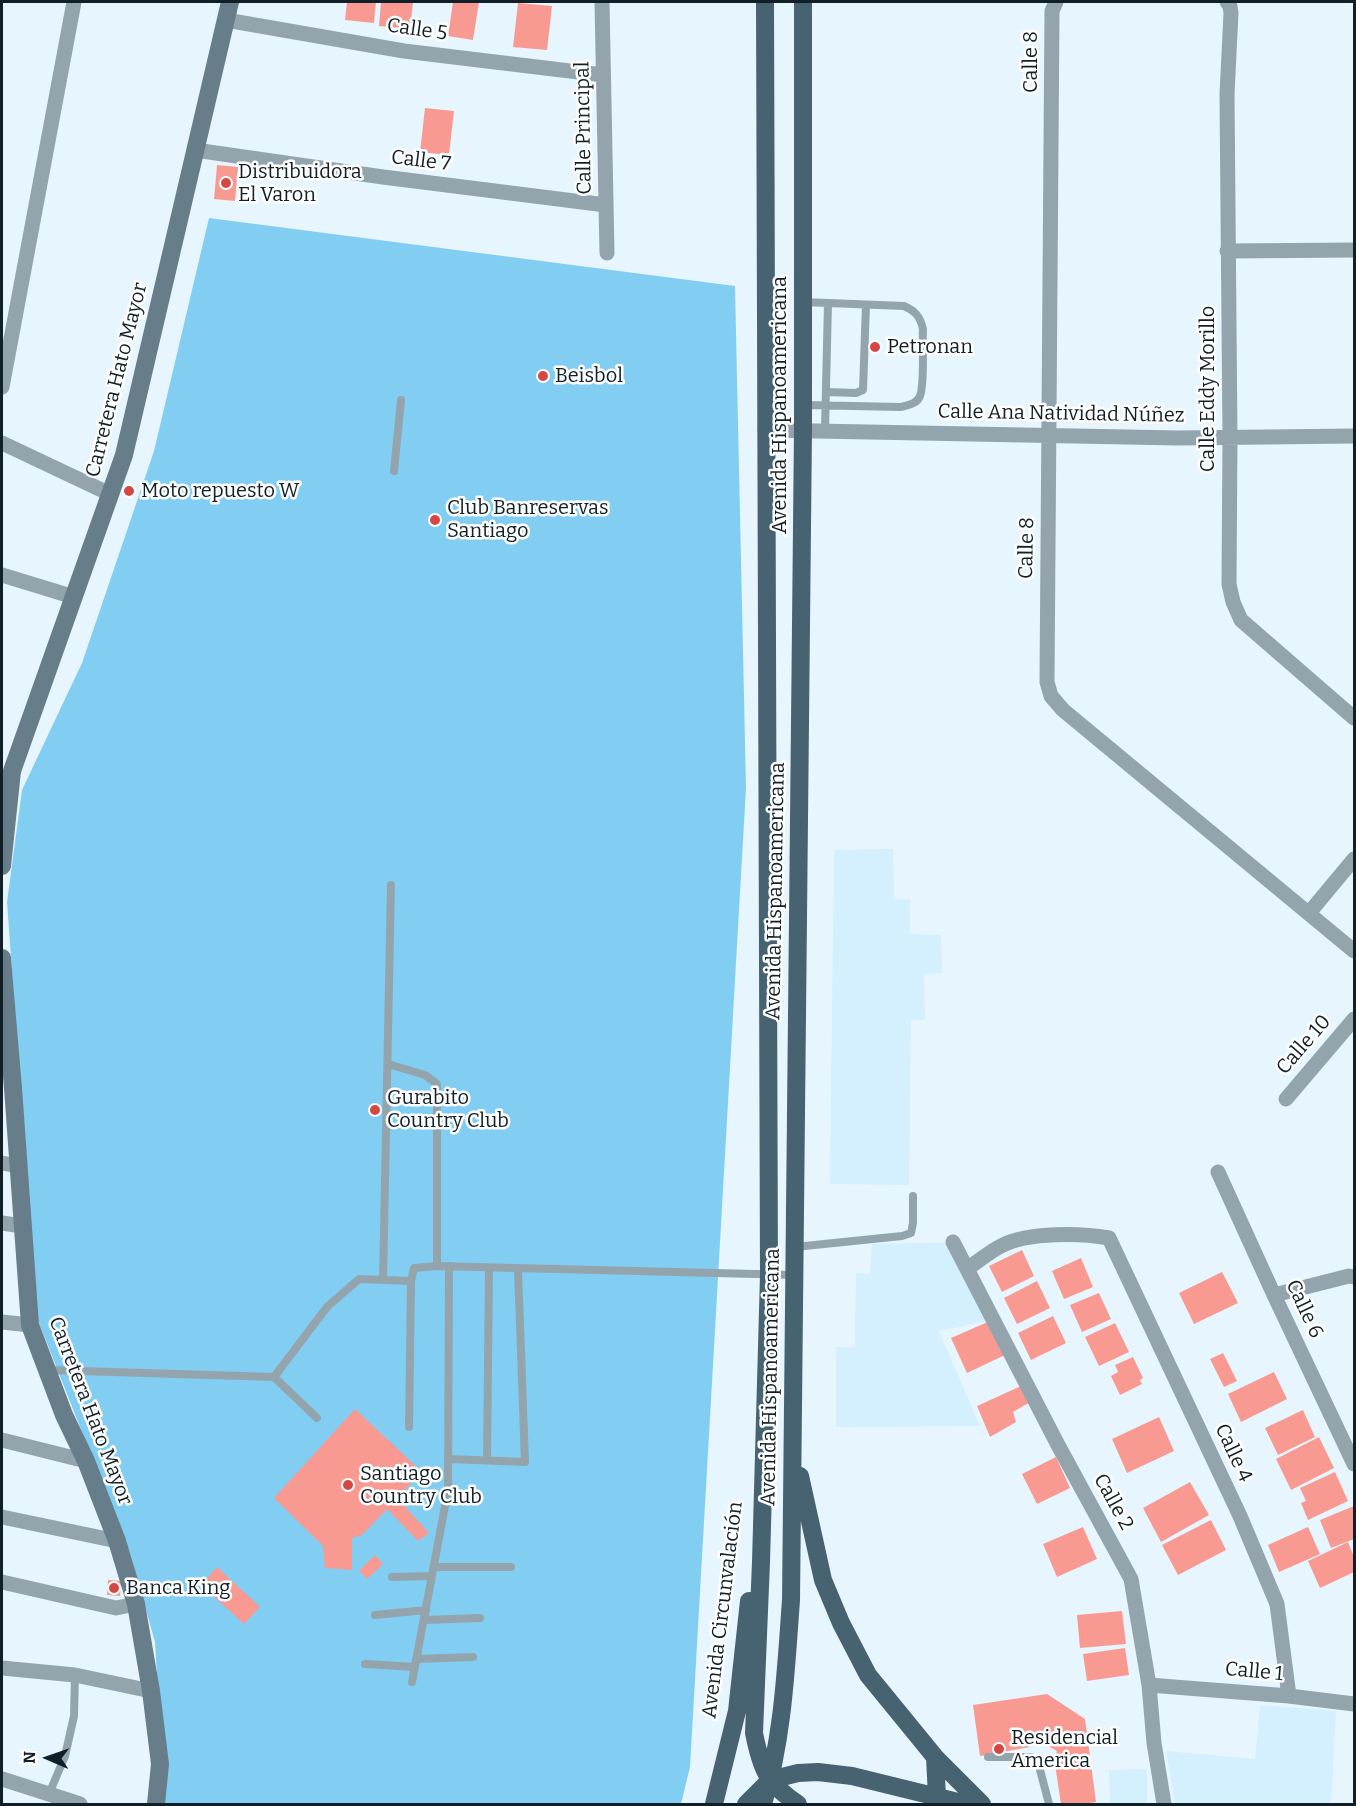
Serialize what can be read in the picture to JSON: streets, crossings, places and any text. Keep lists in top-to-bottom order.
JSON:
{
  "streets": {
    "main road": ["Avenida Hispanoamericana", "Avenida Circunvalación"],
    "street": [
      "Calle 5",
      "Calle 8",
      "Calle Principal",
      "Calle 7",
      "Carretera Hato Mayor",
      "Calle Eddy Morillo",
      "Calle Ana Natividad Núñez",
      "Calle 10",
      "Calle 6",
      "Calle 4",
      "Calle 2",
      "Calle 1"
    ]
  },
  "crossings": [
    ["Calle 5", "Calle Principal"],
    ["Calle 5", "Carretera Hato Mayor"],
    ["Calle 8", "Calle Ana Natividad Núñez"],
    ["Calle Principal", "Calle 7"],
    ["Calle 7", "Carretera Hato Mayor"],
    ["Calle Eddy Morillo", "Calle Ana Natividad Núñez"],
    ["Avenida Hispanoamericana", "Calle Ana Natividad Núñez"],
    ["Avenida Hispanoamericana", "Avenida Circunvalación"],
    ["Calle 4", "Calle 2"],
    ["Calle 4", "Calle 1"],
    ["Calle 2", "Calle 1"]
  ],
  "places": [
    "Distribuidora El Varon",
    "Petronan",
    "Beisbol",
    "Moto repuesto W",
    "Club Banreservas Santiago",
    "Gurabito Country Club",
    "Santiago Country Club",
    "Banca King",
    "Residencial America"
  ],
  "north": "left"
}
